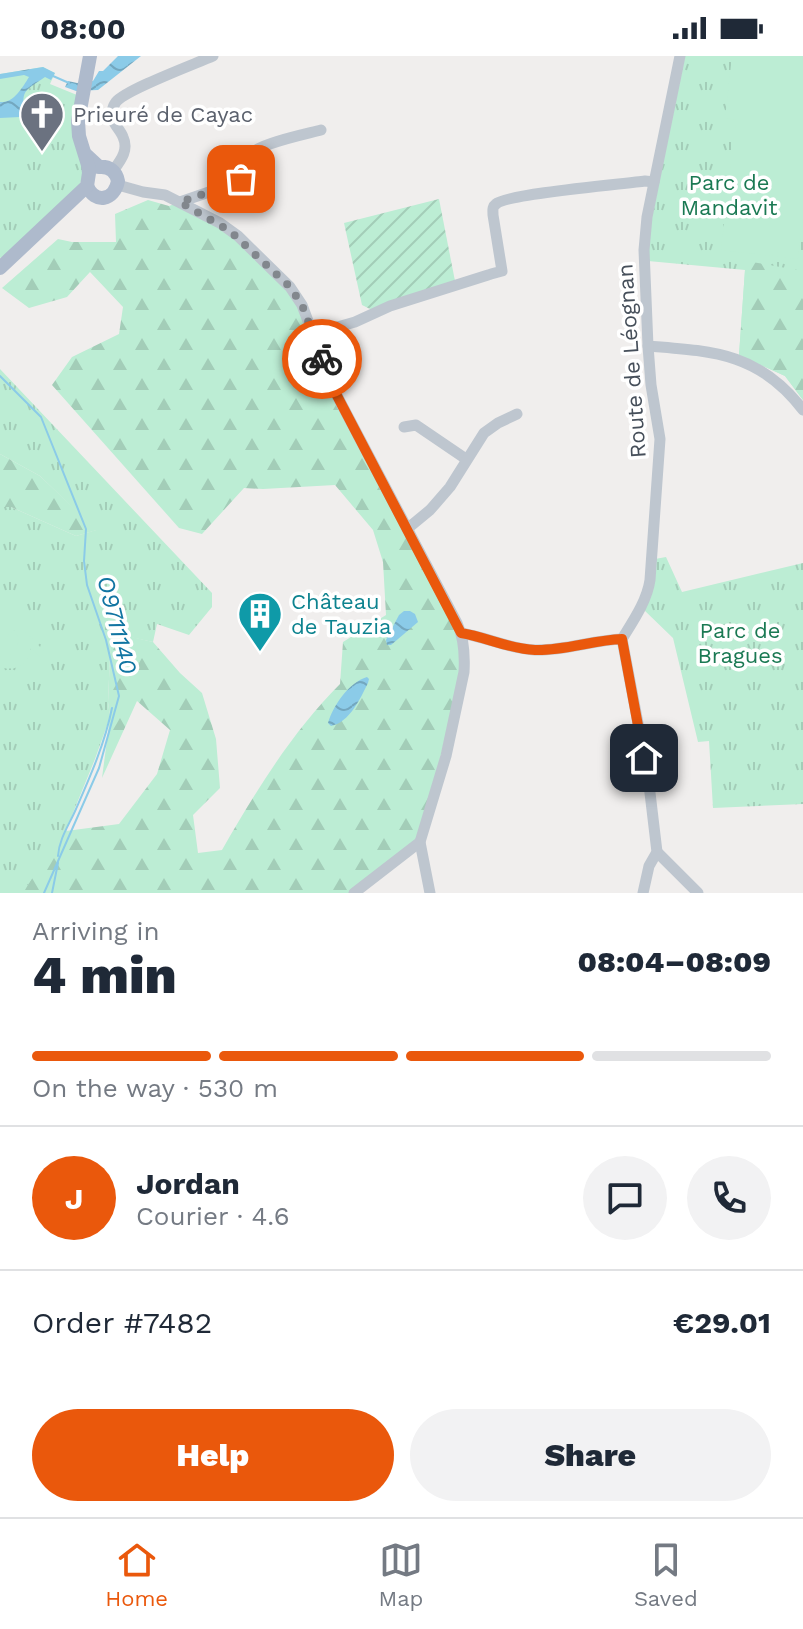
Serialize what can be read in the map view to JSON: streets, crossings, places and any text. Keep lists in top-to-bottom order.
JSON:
{
  "streets": {
    "street": ["Route de Léognan"]
  },
  "water": ["O9711140"],
  "parks": ["Parc de Mandavit", "Parc de Bragues"],
  "places": {
    "church": ["Prieuré de Cayac"],
    "building": ["Château de Tauzia"]
  },
  "page": {
    "status": "08:00",
    "heading": ["4 min", "Arriving in", "08:04–08:09"],
    "panel": [
      "Jordan",
      "Courier · 4.6",
      "Order #7482",
      "€29.01"
    ],
    "bar": "On the way · 530 m",
    "round": "J",
    "buttons": ["Help", "Share"],
    "tabs": ["Home", "Map", "Saved"]
  }
}
